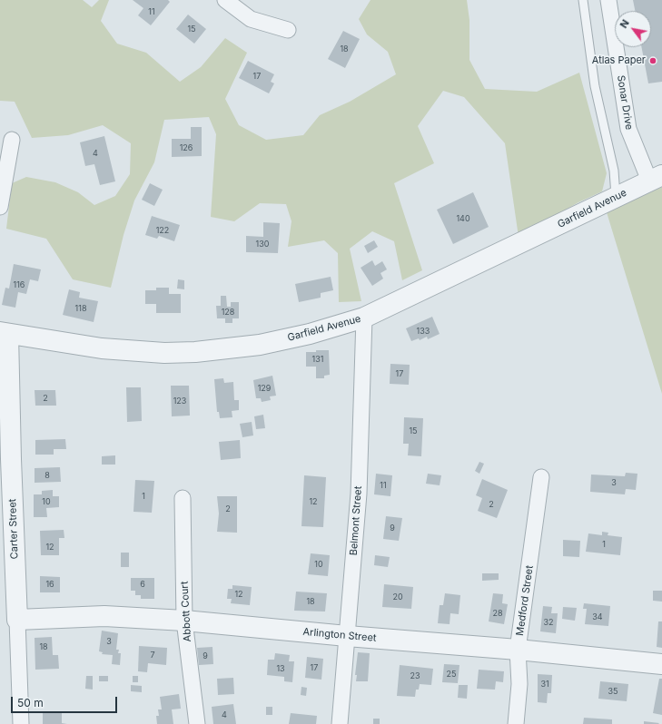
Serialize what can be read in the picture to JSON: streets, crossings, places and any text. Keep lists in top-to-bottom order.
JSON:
{
  "streets": {
    "street": [
      "Sonar Drive",
      "Garfield Avenue",
      "Belmont Street",
      "Carter Street",
      "Medford Street",
      "Abbott Court",
      "Arlington Street"
    ]
  },
  "crossings": [
    ["Sonar Drive", "Garfield Avenue"],
    ["Garfield Avenue", "Belmont Street"],
    ["Garfield Avenue", "Carter Street"],
    ["Belmont Street", "Arlington Street"],
    ["Carter Street", "Arlington Street"],
    ["Medford Street", "Arlington Street"],
    ["Abbott Court", "Arlington Street"]
  ],
  "places": ["Atlas Paper"],
  "house_numbers": [
    "11",
    "15",
    "18",
    "17",
    "126",
    "4",
    "140",
    "122",
    "130",
    "116",
    "118",
    "128",
    "133",
    "131",
    "17",
    "129",
    "2",
    "123",
    "15",
    "8",
    "3",
    "11",
    "1",
    "10",
    "12",
    "2",
    "2",
    "9",
    "1",
    "12",
    "10",
    "16",
    "6",
    "12",
    "20",
    "18",
    "28",
    "34",
    "32",
    "3",
    "18",
    "7",
    "9",
    "17",
    "13",
    "25",
    "23",
    "31",
    "35",
    "4"
  ],
  "scale_bar": "50 m",
  "north": "top left"
}
